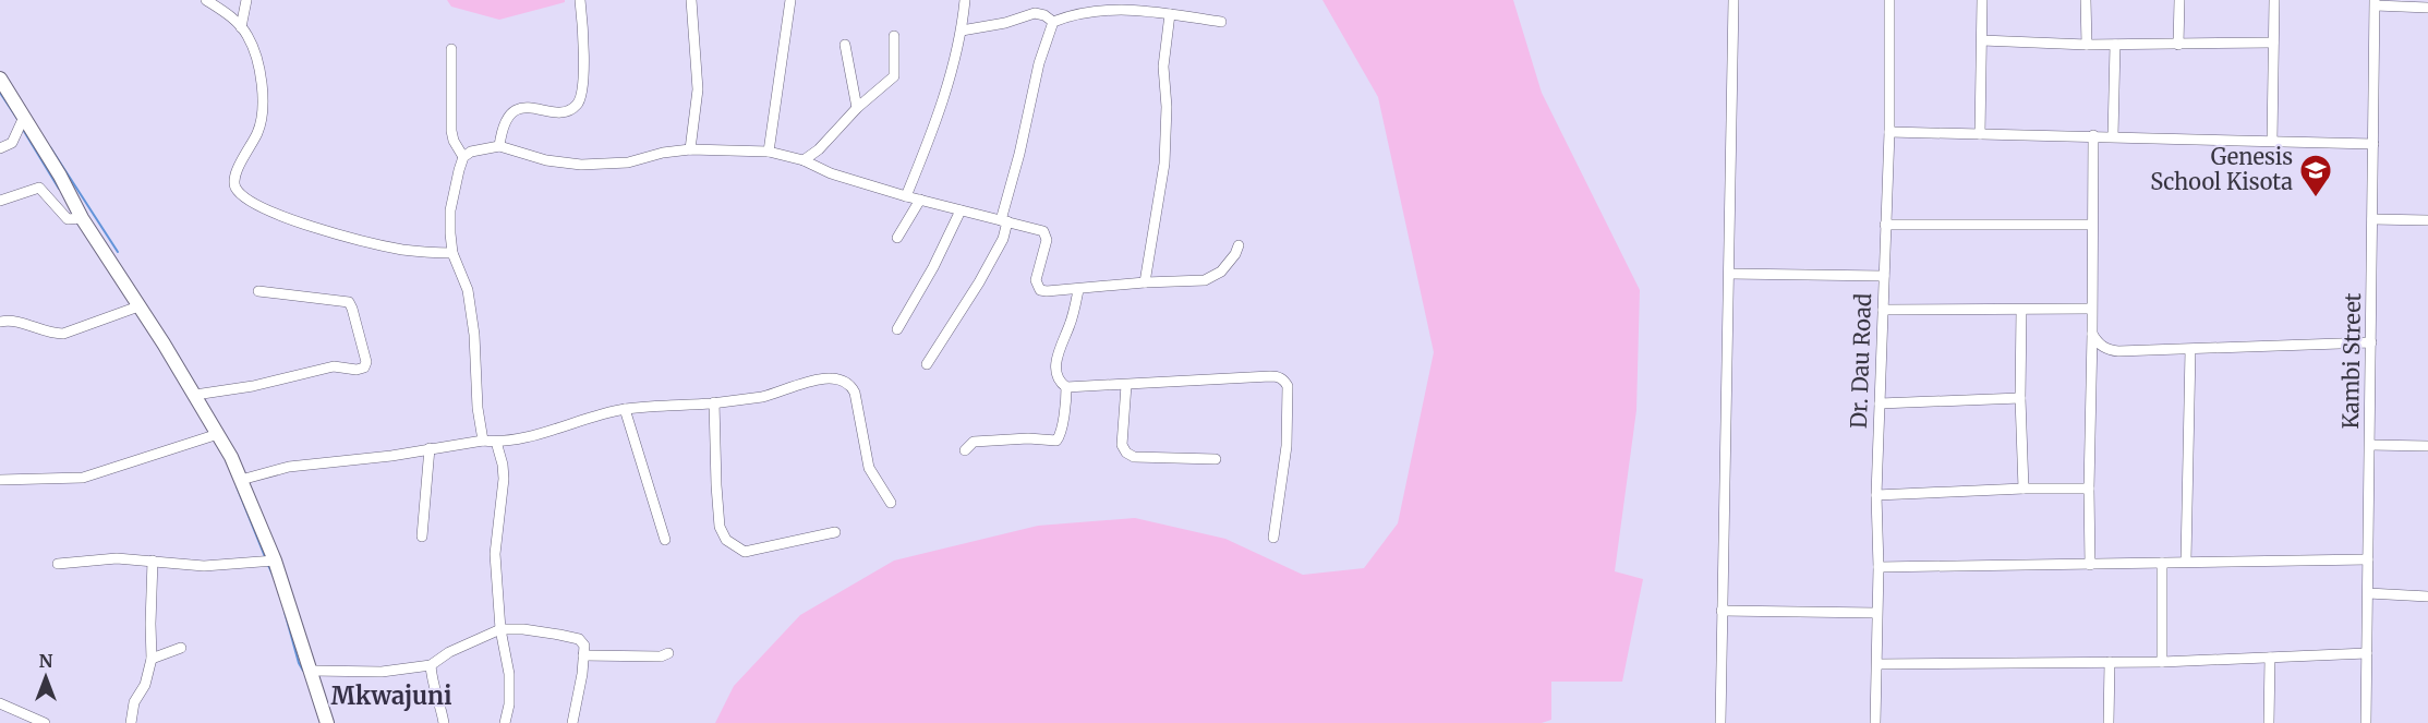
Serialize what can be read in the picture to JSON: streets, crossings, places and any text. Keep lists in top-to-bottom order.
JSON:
{
  "streets": {
    "street": ["Dr. Dau Road", "Kambi Street"]
  },
  "districts": ["Mkwajuni"],
  "places": {
    "school or university": ["Genesis School Kisota"]
  },
  "north": "top"
}
